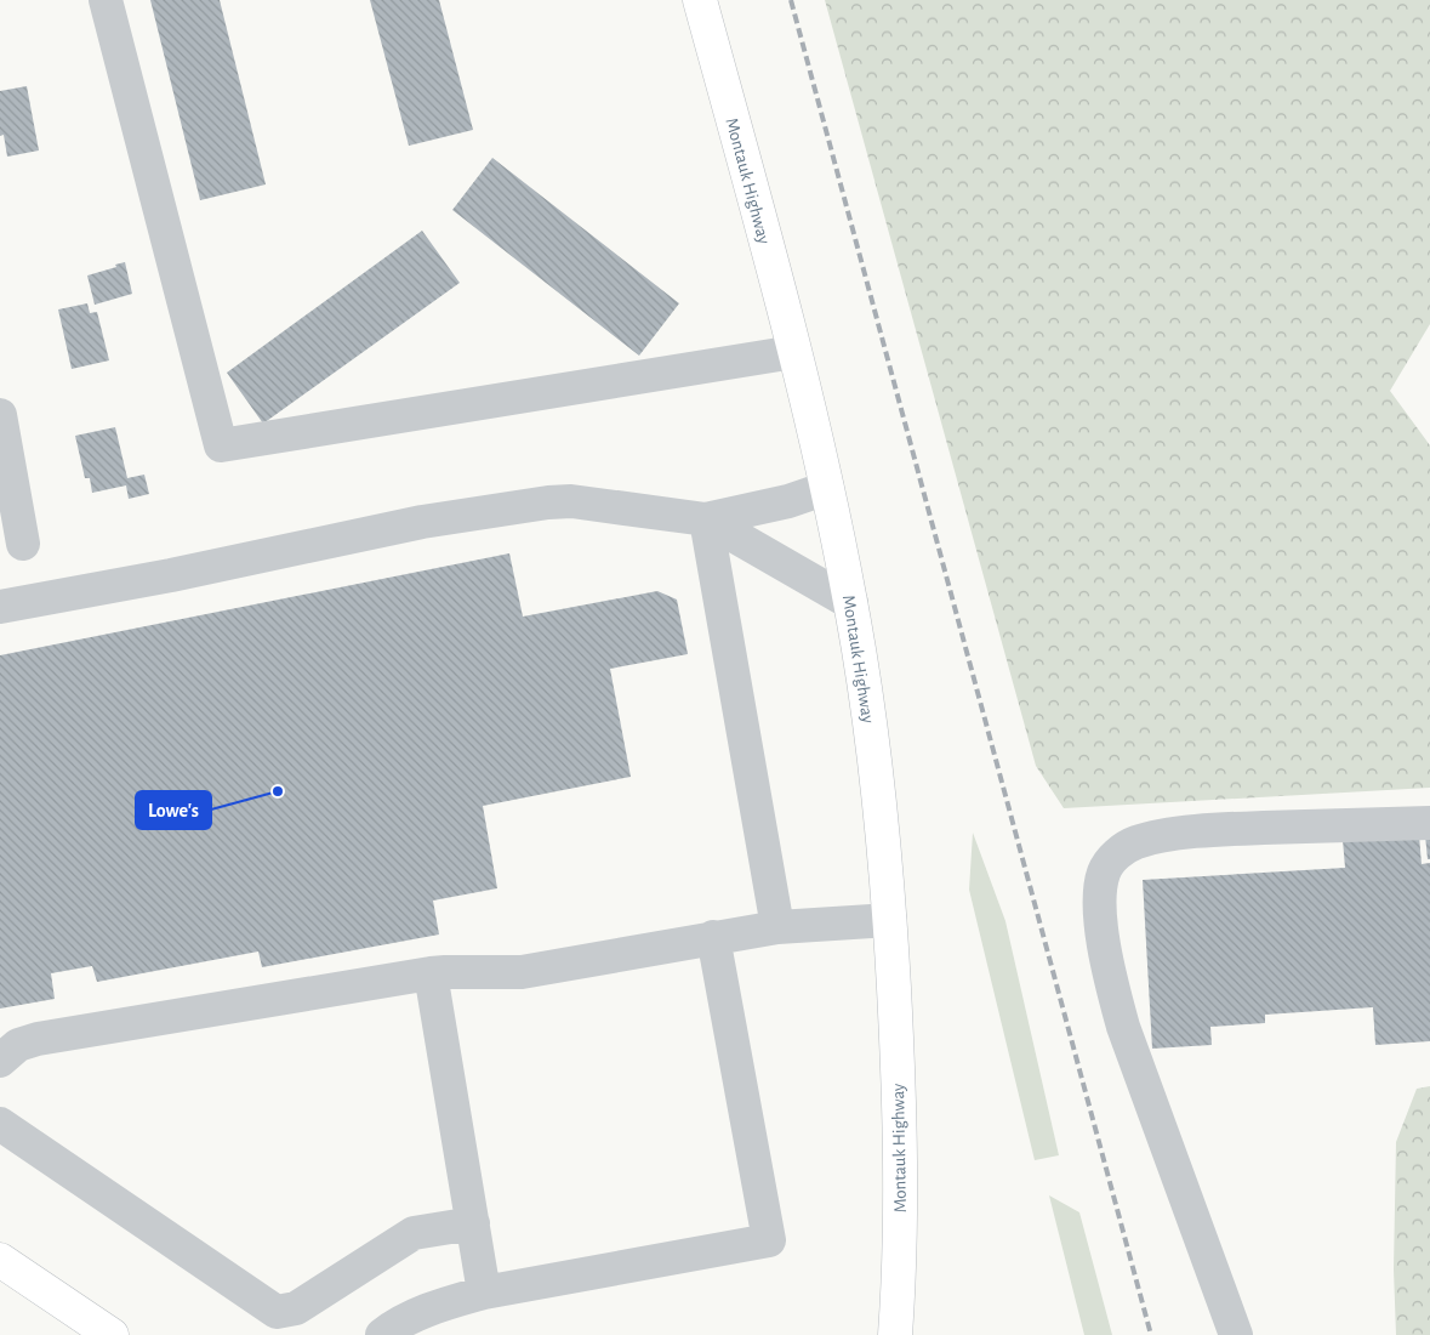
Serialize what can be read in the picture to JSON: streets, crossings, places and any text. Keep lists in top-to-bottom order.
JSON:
{
  "streets": {
    "main road": ["Montauk Highway"]
  },
  "places": ["Lowe's"]
}
